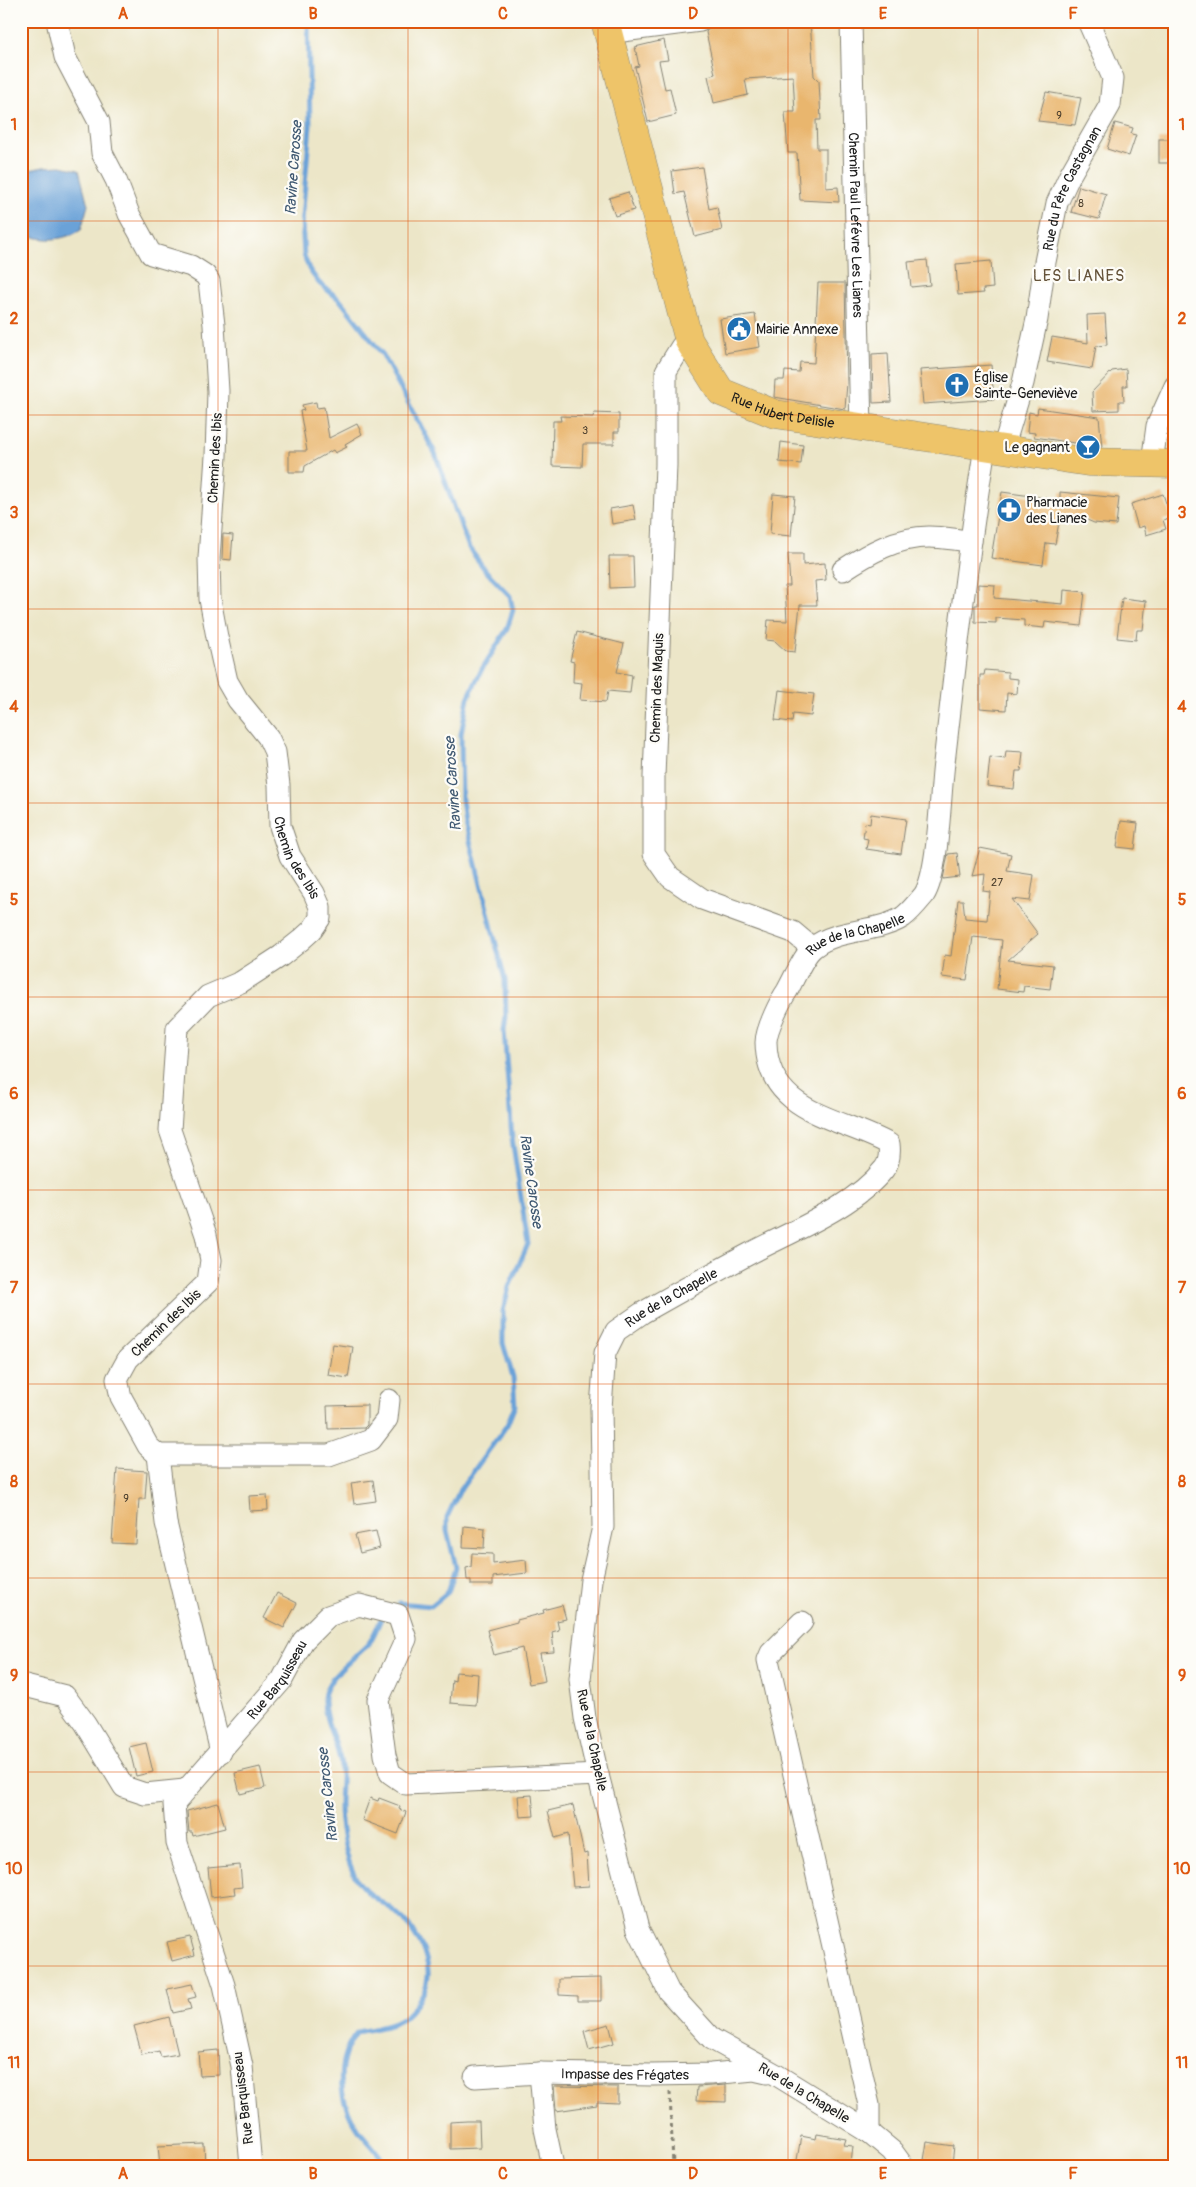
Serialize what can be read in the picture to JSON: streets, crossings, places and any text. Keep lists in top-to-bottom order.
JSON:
{
  "streets": {
    "main road": ["Rue Hubert Delisle"],
    "street": [
      "Rue du Père Castagnan",
      "Chemin Paul Lefévre Les Lianes",
      "Chemin des Ibis",
      "Chemin des Maquis",
      "Rue de la Chapelle",
      "Rue Barquisseau",
      "Impasse des Frégates"
    ]
  },
  "crossings": [
    ["Rue du Père Castagnan", "Rue Hubert Delisle"],
    ["Rue du Père Castagnan", "Rue de la Chapelle"],
    ["Chemin Paul Lefévre Les Lianes", "Rue Hubert Delisle"],
    ["Rue Hubert Delisle", "Chemin des Maquis"],
    ["Rue Hubert Delisle", "Rue de la Chapelle"],
    ["Chemin des Maquis", "Rue de la Chapelle"],
    ["Rue de la Chapelle", "Rue Barquisseau"],
    ["Rue de la Chapelle", "Impasse des Frégates"]
  ],
  "districts": ["LES LIANES"],
  "water": ["Ravine Carosse"],
  "places": {
    "public building": ["Mairie Annexe"],
    "church": ["Église Sainte-Geneviève"],
    "bar": ["Le gagnant"],
    "pharmacy": ["Pharmacie des Lianes"]
  },
  "house_numbers": [
    "9",
    "8",
    "3",
    "27",
    "9"
  ],
  "grid": {
    "columns": [
      "A",
      "B",
      "C",
      "D",
      "E",
      "F"
    ],
    "rows": [
      "1",
      "2",
      "3",
      "4",
      "5",
      "6",
      "7",
      "8",
      "9",
      "10",
      "11"
    ]
  }
}
